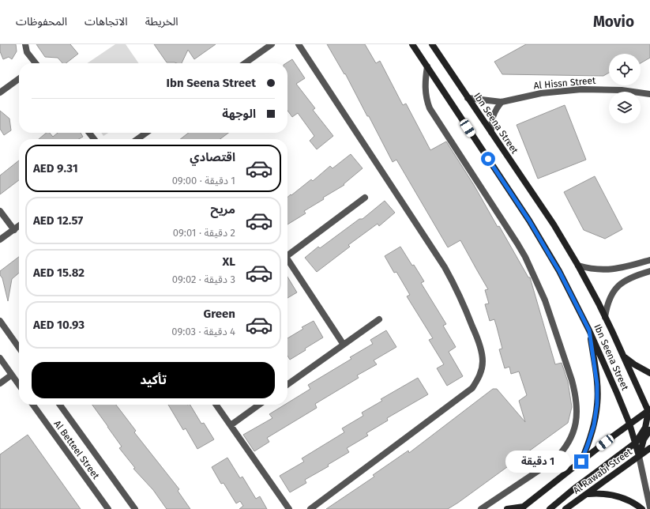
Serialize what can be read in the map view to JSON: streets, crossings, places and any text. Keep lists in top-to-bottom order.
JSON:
{
  "streets": {
    "street": [
      "Al Hissn Street",
      "Ibn Seena Street",
      "Al Betteel Street",
      "Al Rawabi Street"
    ]
  },
  "crossings": [
    ["Al Hissn Street", "Ibn Seena Street"],
    ["Ibn Seena Street", "Al Rawabi Street"]
  ],
  "page": {
    "header": "Movio",
    "nav": ["الخريطة", "الاتجاهات", "المحفوظات"],
    "banner": ["Ibn Seena Street", "الوجهة"],
    "list": [
      {
        "name": "اقتصادي",
        "note": "1 دقيقة · 09:00",
        "value": "AED 9.31"
      },
      {
        "name": "مريح",
        "note": "2 دقيقة · 09:01",
        "value": "AED 12.57"
      },
      {
        "name": "XL",
        "note": "3 دقيقة · 09:02",
        "value": "AED 15.82"
      },
      {
        "name": "Green",
        "note": "4 دقيقة · 09:03",
        "value": "AED 10.93"
      }
    ],
    "buttons": "تأكيد",
    "bubble": "1 دقيقة"
  }
}
